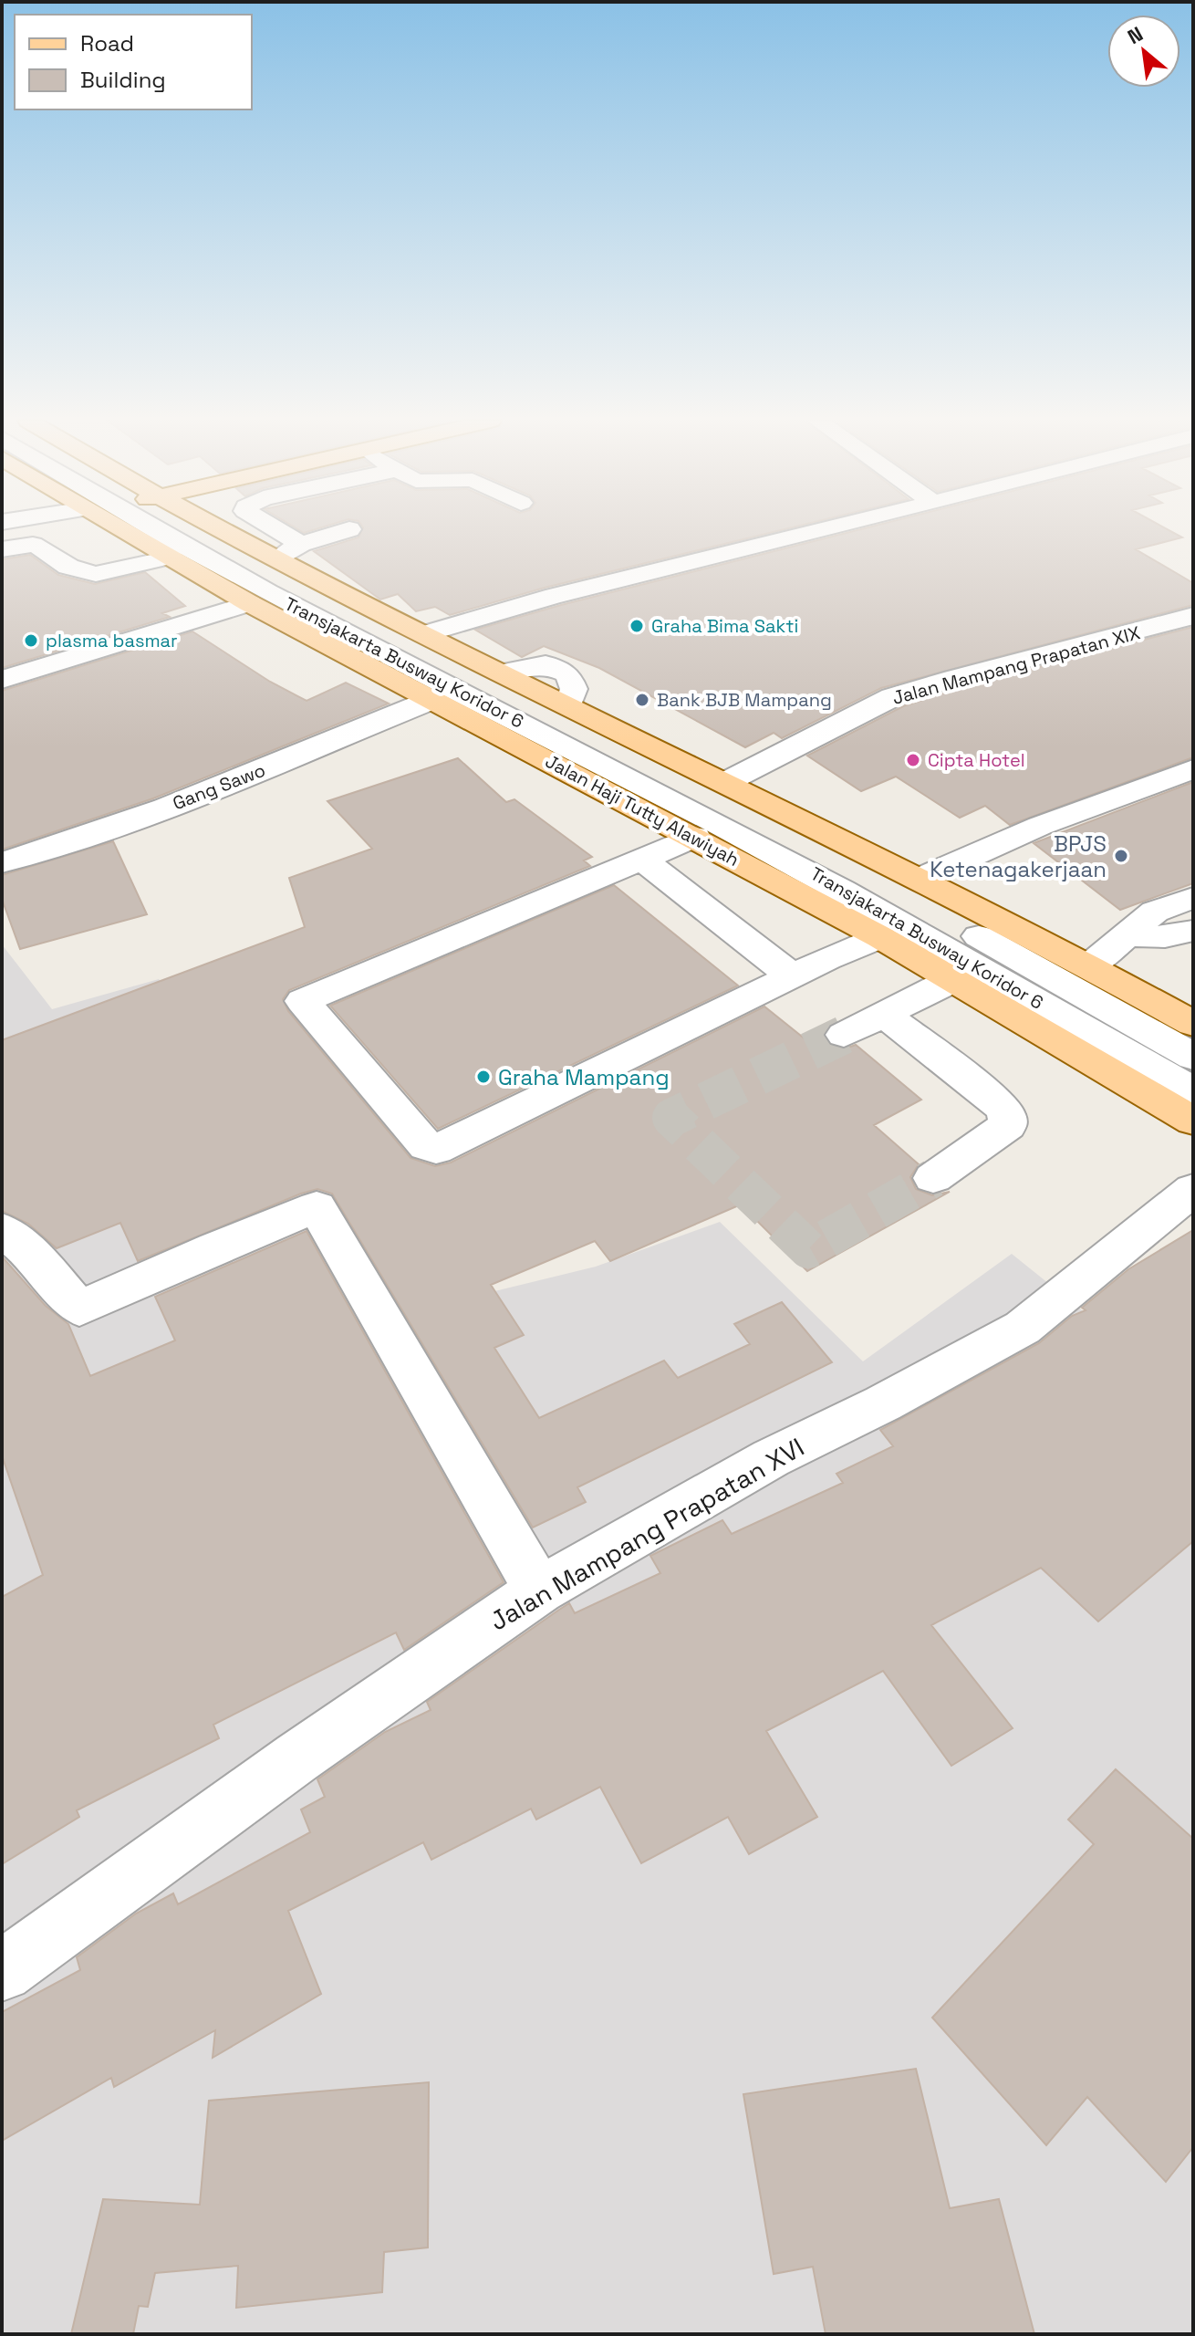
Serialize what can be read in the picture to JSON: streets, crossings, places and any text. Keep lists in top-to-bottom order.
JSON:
{
  "streets": {
    "main road": ["Jalan Haji Tutty Alawiyah"],
    "street": [
      "Transjakarta Busway Koridor 6",
      "Jalan Mampang Prapatan XIX",
      "Gang Sawo",
      "Jalan Mampang Prapatan XVI"
    ]
  },
  "crossings": [
    ["Gang Sawo", "Jalan Haji Tutty Alawiyah"]
  ],
  "places": [
    "Graha Bima Sakti",
    "plasma basmar",
    "Bank BJB Mampang",
    "Cipta Hotel",
    "BPJS Ketenagakerjaan",
    "Graha Mampang"
  ],
  "legend": ["Road", "Building"],
  "north": "top left"
}
